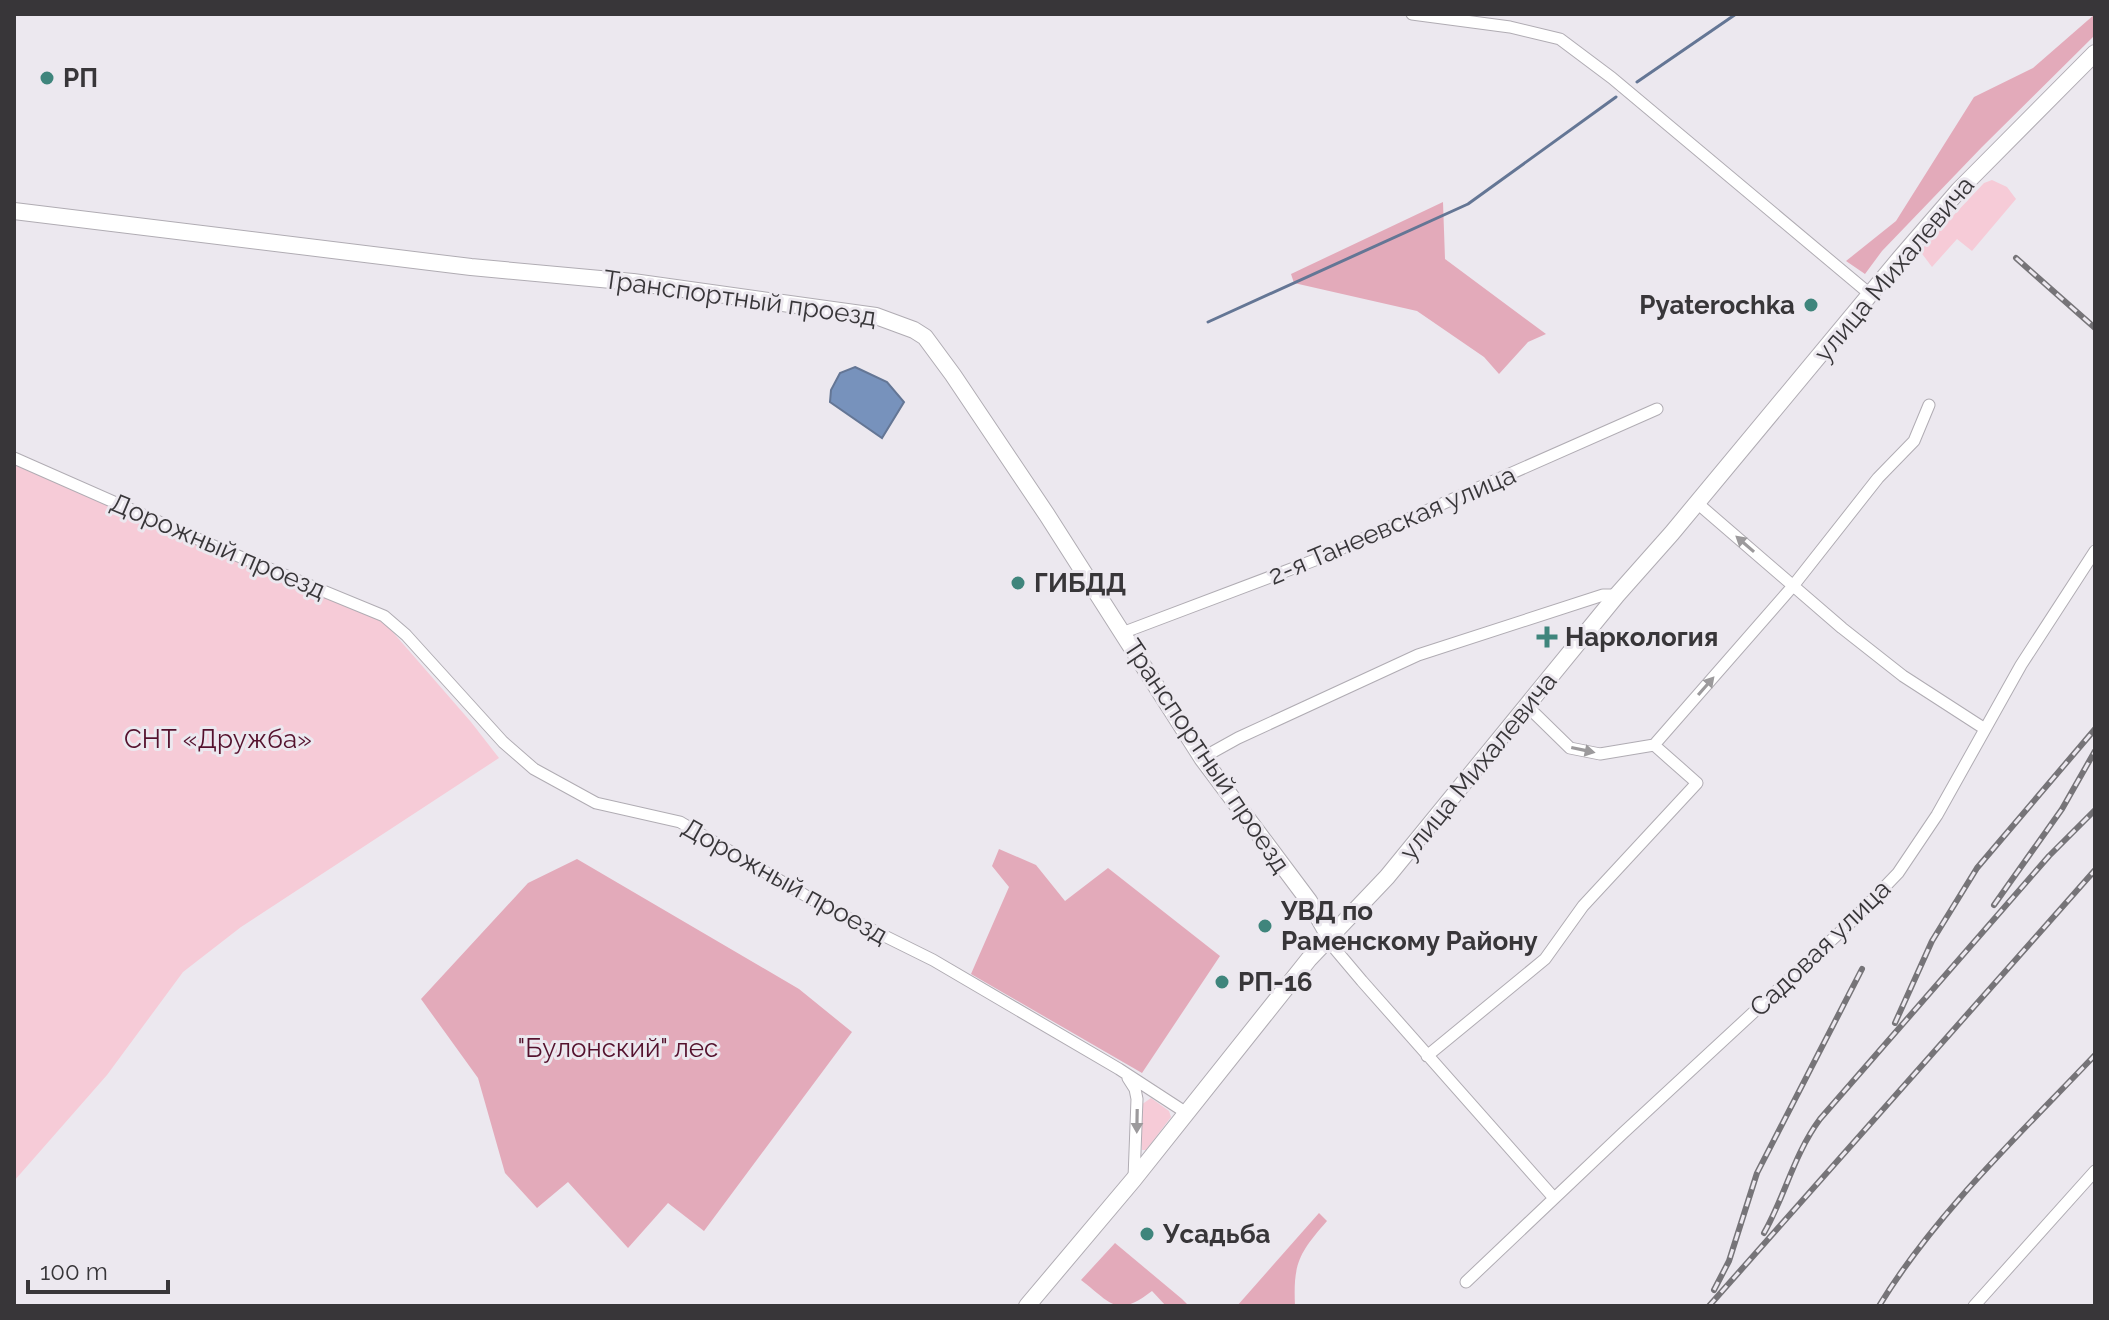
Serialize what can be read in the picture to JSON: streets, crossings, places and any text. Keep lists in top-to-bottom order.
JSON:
{
  "streets": {
    "main road": ["улица Михалевича", "Транспортный проезд"],
    "street": ["2-я Танеевская улица", "Дорожный проезд", "Садовая улица"]
  },
  "crossings": [
    ["улица Михалевича", "Транспортный проезд"],
    ["улица Михалевича", "Дорожный проезд"],
    ["Транспортный проезд", "2-я Танеевская улица"],
    ["Транспортный проезд", "Садовая улица"]
  ],
  "parks": ["СНТ «Дружба»", "\"Булонский\" лес"],
  "places": {
    "other": [
      "РП",
      "Pyaterochka",
      "ГИБДД",
      "УВД по Раменскому Району",
      "РП-16",
      "Усадьба"
    ],
    "health": ["Наркология"]
  },
  "scale_bar": "100 m"
}
